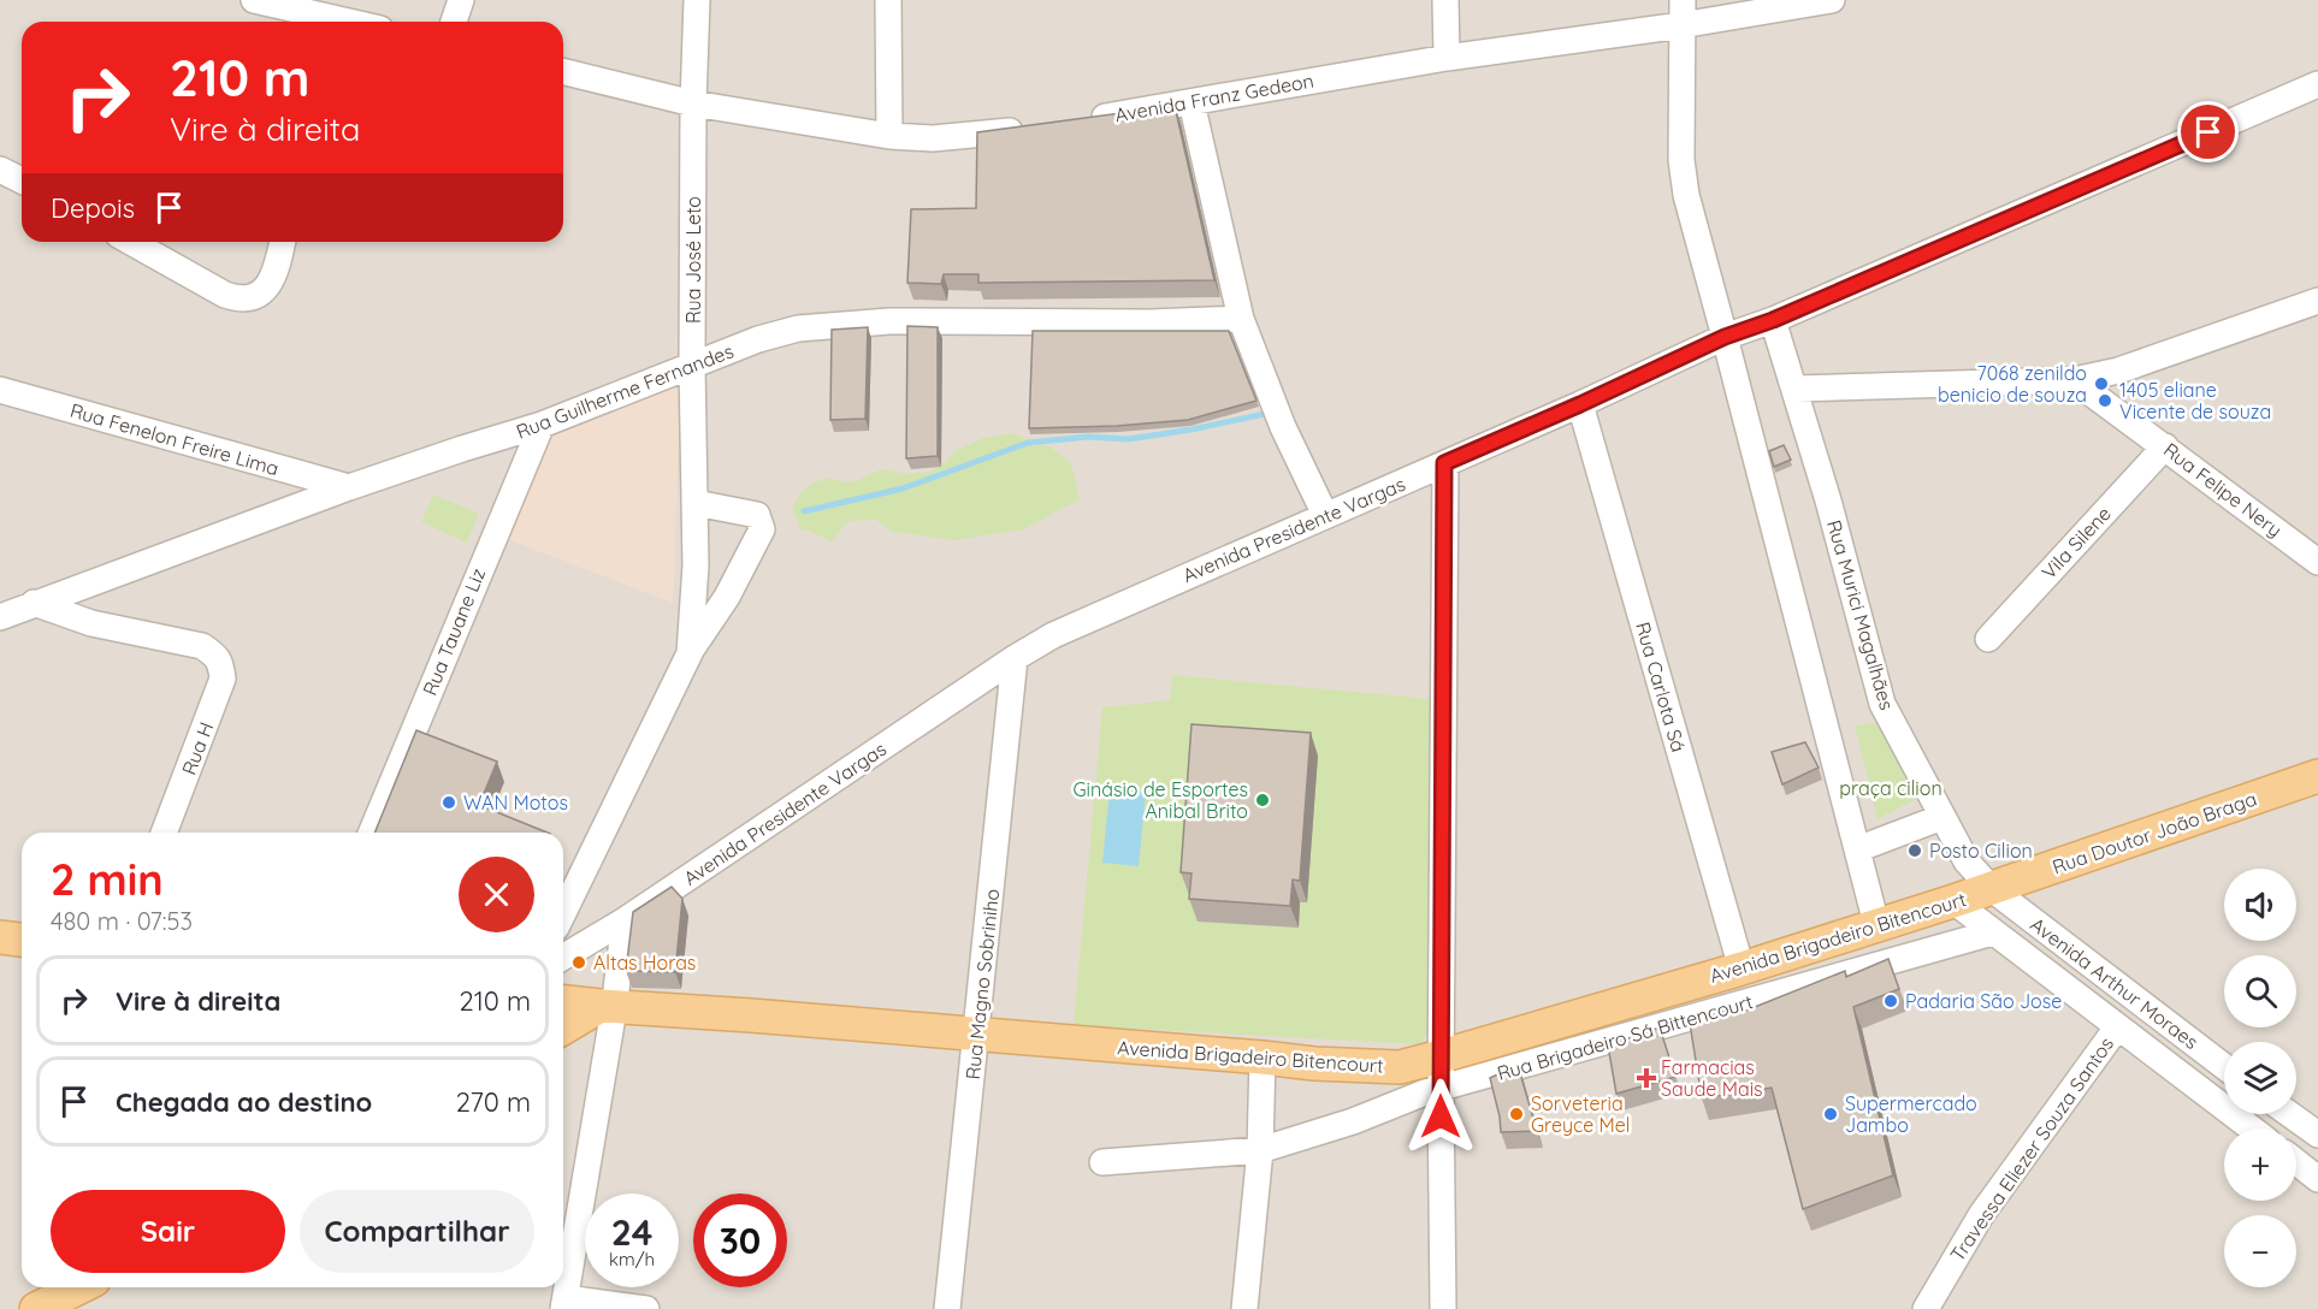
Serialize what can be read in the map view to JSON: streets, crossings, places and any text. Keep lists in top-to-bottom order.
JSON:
{
  "streets": {
    "main road": ["Rua Doutor João Braga", "Avenida Brigadeiro Bitencourt"],
    "street": [
      "Avenida Franz Gedeon",
      "Rua José Leto",
      "Rua Guilherme Fernandes",
      "Rua Fenelon Freire Lima",
      "Rua Felipe Nery",
      "Avenida Presidente Vargas",
      "Vila Silene",
      "Rua Murici Magalhães",
      "Rua Tauane Liz",
      "Rua Carlota Sá",
      "Rua H",
      "Avenida Arthur Moraes",
      "Rua Magno Sobriniho",
      "Rua Brigadeiro Sá Bittencourt",
      "Travessa Eliezer Souza Santos"
    ]
  },
  "crossings": [
    ["Rua José Leto", "Rua Guilherme Fernandes"],
    ["Rua Guilherme Fernandes", "Rua Fenelon Freire Lima"],
    ["Rua Guilherme Fernandes", "Rua Tauane Liz"],
    ["Rua Guilherme Fernandes", "Rua H"],
    ["Rua Felipe Nery", "Vila Silene"],
    ["Avenida Presidente Vargas", "Rua Murici Magalhães"],
    ["Avenida Presidente Vargas", "Rua Carlota Sá"],
    ["Avenida Presidente Vargas", "Rua Magno Sobriniho"],
    ["Rua Murici Magalhães", "Rua Doutor João Braga"],
    ["Rua Murici Magalhães", "Avenida Brigadeiro Bitencourt"],
    ["Rua Murici Magalhães", "Avenida Arthur Moraes"],
    ["Rua Carlota Sá", "Avenida Brigadeiro Bitencourt"],
    ["Rua Doutor João Braga", "Avenida Brigadeiro Bitencourt"],
    ["Rua Doutor João Braga", "Avenida Arthur Moraes"],
    ["Avenida Brigadeiro Bitencourt", "Avenida Arthur Moraes"],
    ["Avenida Brigadeiro Bitencourt", "Rua Magno Sobriniho"],
    ["Avenida Arthur Moraes", "Rua Brigadeiro Sá Bittencourt"],
    ["Avenida Arthur Moraes", "Travessa Eliezer Souza Santos"]
  ],
  "parks": ["praça cilion"],
  "places": {
    "other": [
      "7068 zenildo benicio de souza",
      "1405 eliane Vicente de souza",
      "Ginásio de Esportes Anibal Brito",
      "WAN Motos",
      "Posto Cilion",
      "Altas Horas",
      "Padaria São Jose",
      "Sorveteria Greyce Mel",
      "Supermercado Jambo"
    ],
    "health": ["Farmacias Saude Mais"]
  },
  "page": {
    "turn": ["210 m", "Vire à direita"],
    "then": "Depois",
    "heading": ["2 min", "480 m · 07:53"],
    "map_buttons": ["+", "−"],
    "list": [
      {
        "name": "Vire à direita",
        "value": "210 m"
      },
      {
        "name": "Chegada ao destino",
        "value": "270 m"
      }
    ],
    "buttons": ["Sair", "Compartilhar"],
    "speed": "24 km/h",
    "limit": "30"
  }
}
